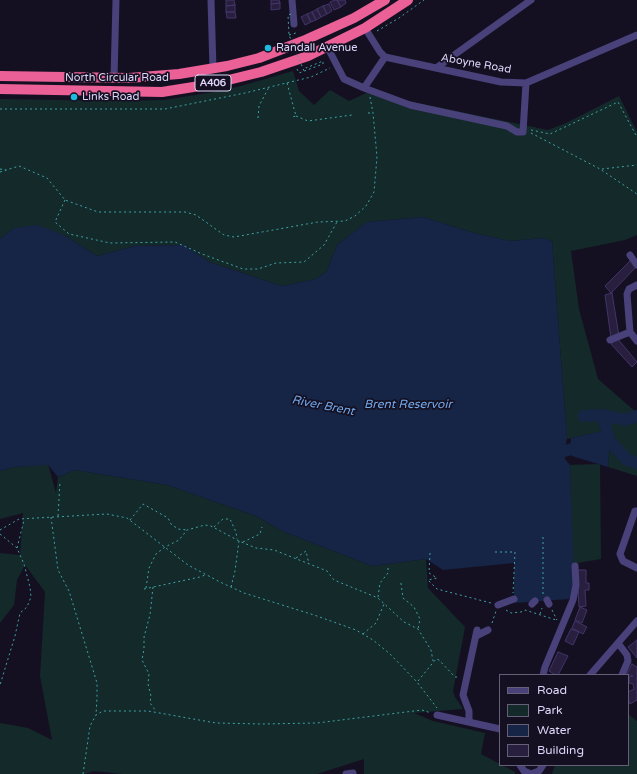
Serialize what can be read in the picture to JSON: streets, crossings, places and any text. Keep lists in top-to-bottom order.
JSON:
{
  "streets": {
    "highway": ["North Circular Road", "A406"],
    "street": ["Aboyne Road"]
  },
  "water": ["Brent Reservoir", "River Brent"],
  "places": ["Randall Avenue", "Links Road"],
  "legend": [
    "Road",
    "Park",
    "Water",
    "Building"
  ]
}
